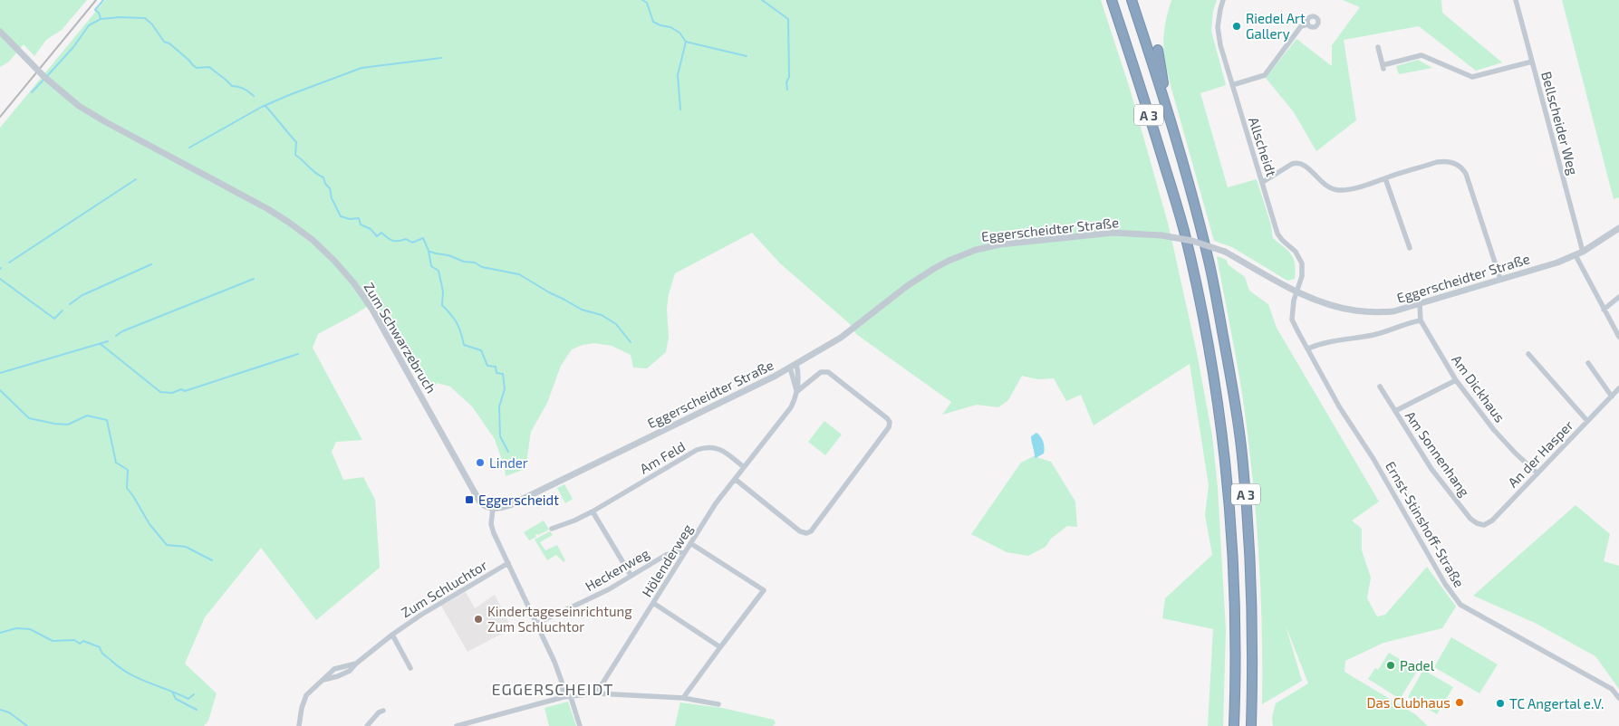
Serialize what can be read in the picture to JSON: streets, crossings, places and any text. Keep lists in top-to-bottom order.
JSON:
{
  "streets": {
    "highway": ["A 3"],
    "street": [
      "Bellscheider Weg",
      "Allscheidt",
      "Eggerscheidter Straße",
      "Zum Schwarzebruch",
      "Am Dickhaus",
      "Am Sonnenhang",
      "An der Hasper",
      "Am Feld",
      "Ernst-Stinshoff-Straße",
      "Hölenderweg",
      "Heckenweg",
      "Zum Schluchtor"
    ]
  },
  "crossings": [
    ["Bellscheider Weg", "Eggerscheidter Straße"],
    ["Allscheidt", "Eggerscheidter Straße"],
    ["Allscheidt", "Ernst-Stinshoff-Straße"],
    ["Eggerscheidter Straße", "Zum Schwarzebruch"],
    ["Eggerscheidter Straße", "Am Dickhaus"],
    ["Eggerscheidter Straße", "Ernst-Stinshoff-Straße"],
    ["Eggerscheidter Straße", "Hölenderweg"],
    ["Am Dickhaus", "An der Hasper"],
    ["Am Sonnenhang", "An der Hasper"],
    ["Am Feld", "Hölenderweg"],
    ["Hölenderweg", "Heckenweg"]
  ],
  "districts": ["EGGERSCHEIDT"],
  "places": {
    "other": [
      "Riedel Art Gallery",
      "Linder",
      "Kindertageseinrichtung Zum Schluchtor",
      "Padel",
      "Das Clubhaus",
      "TC Angertal e.V."
    ],
    "transit": ["Eggerscheidt"]
  }
}
